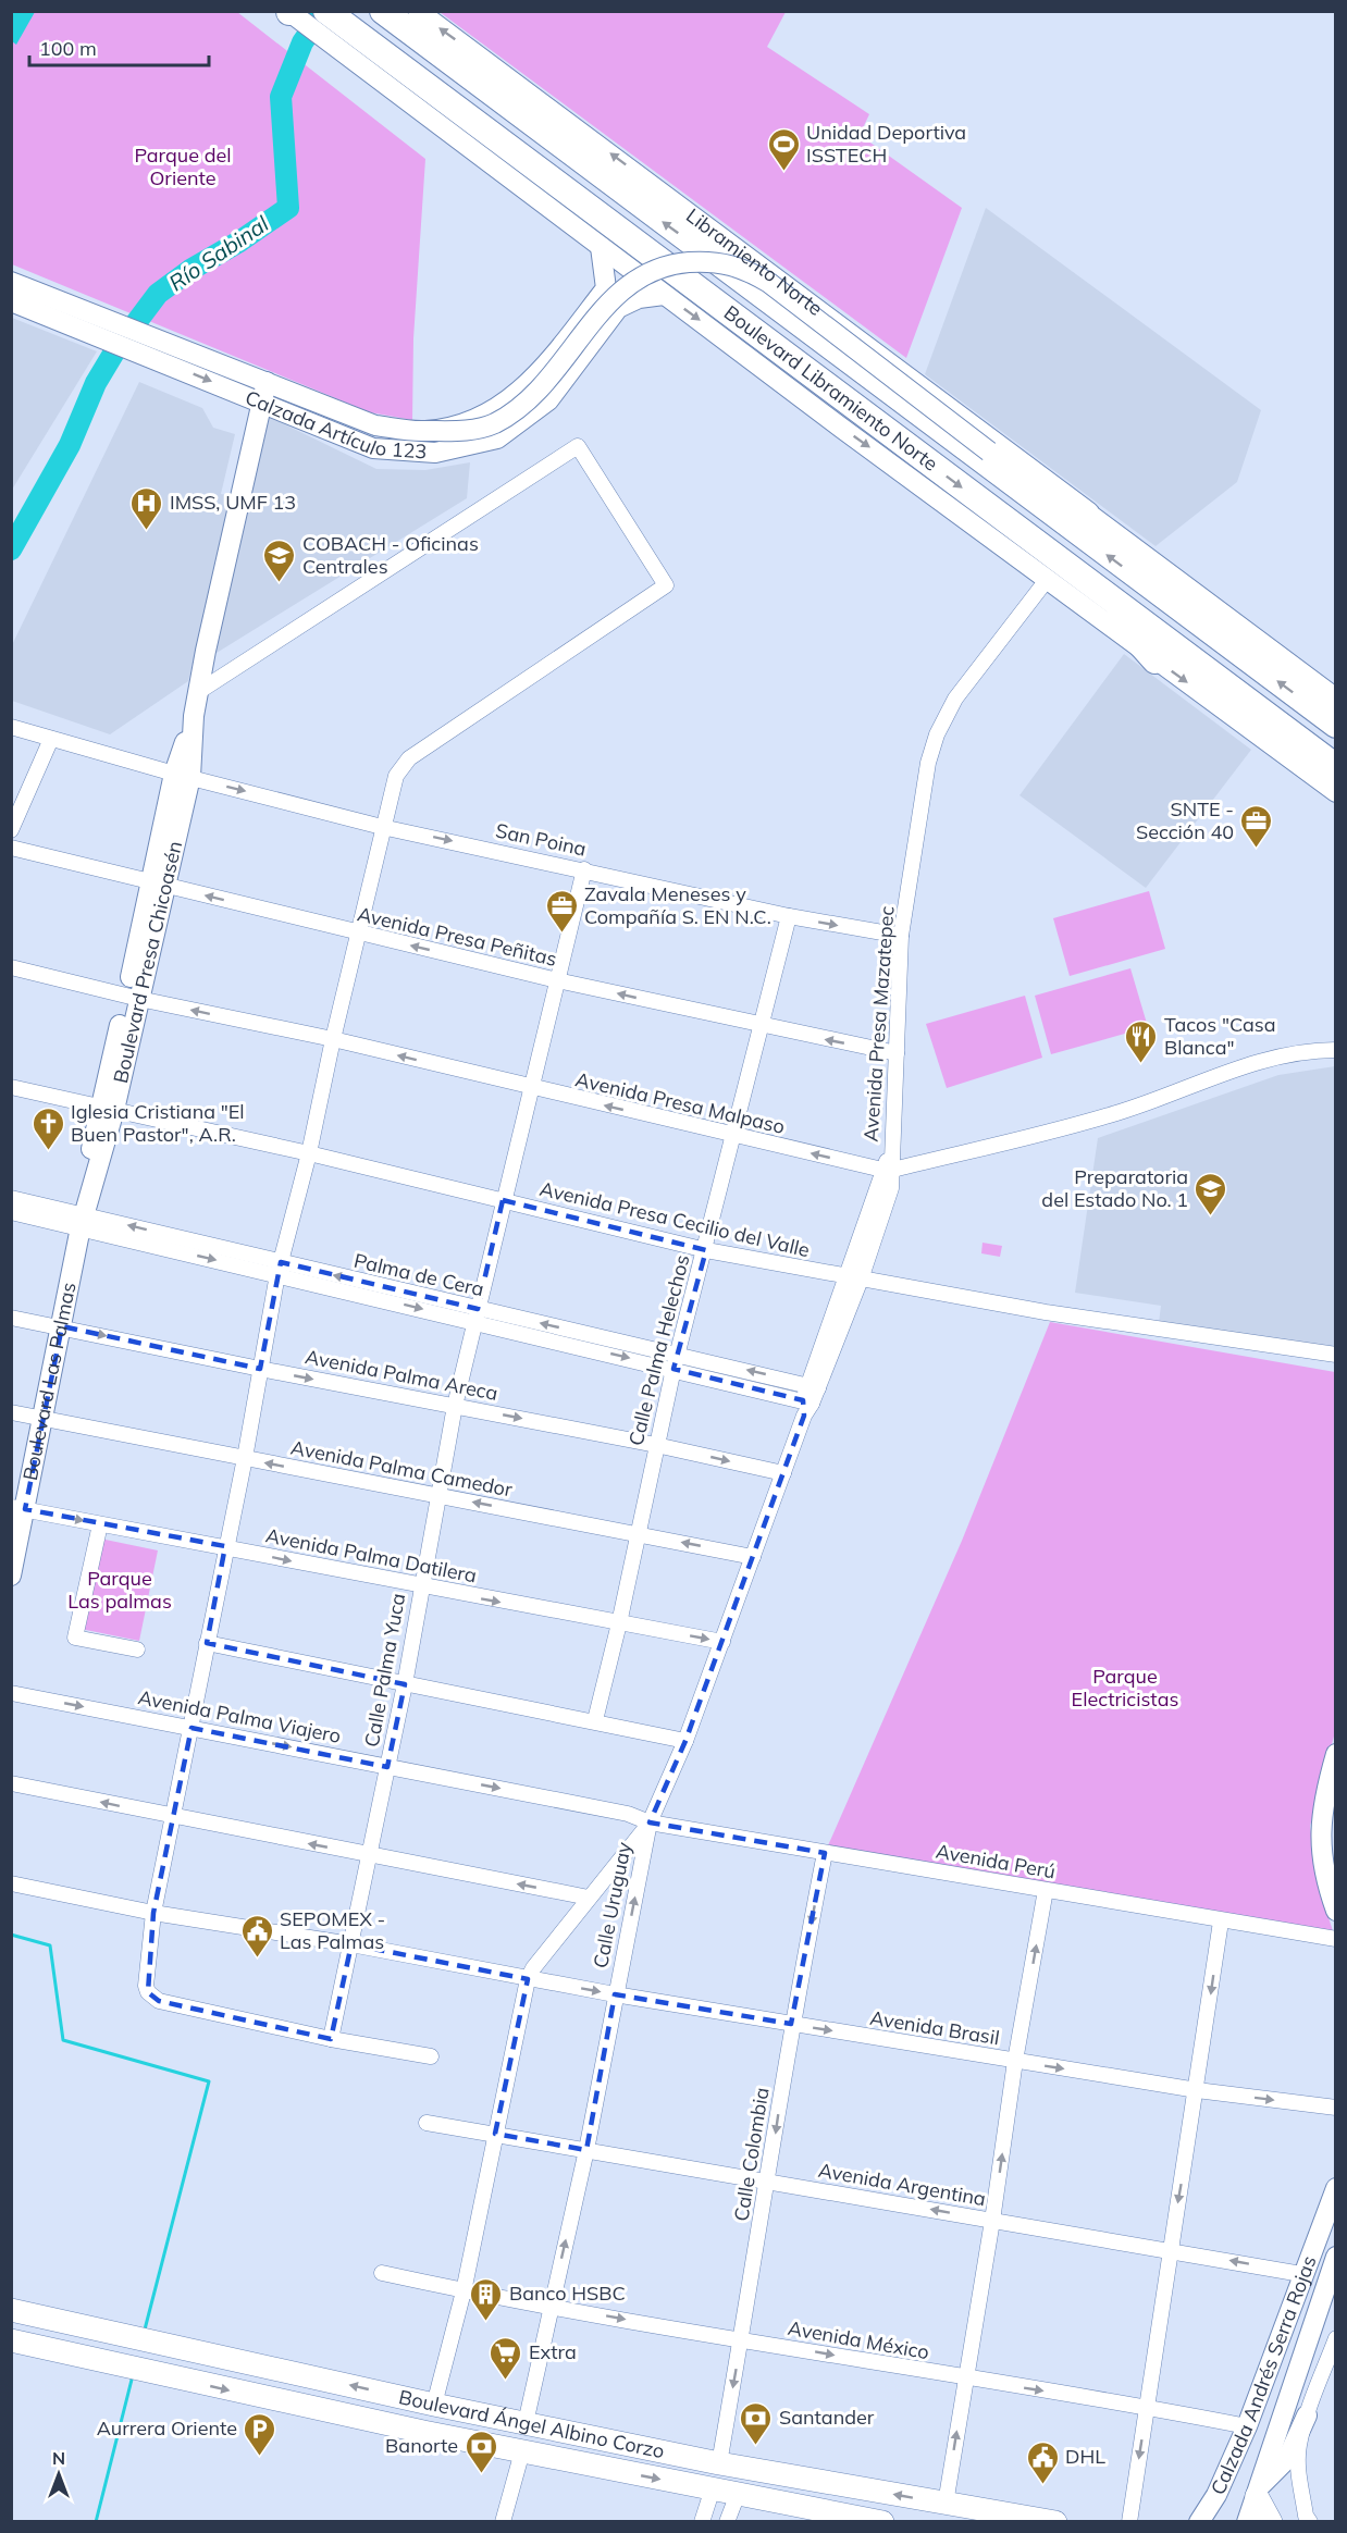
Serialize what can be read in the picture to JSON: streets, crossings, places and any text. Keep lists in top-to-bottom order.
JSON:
{
  "streets": {
    "highway": ["Boulevard Libramiento Norte"],
    "main road": [
      "Libramiento Norte",
      "Calzada Artículo 123",
      "Boulevard Presa Chicoasén",
      "Boulevard Las Palmas",
      "Calzada Andrés Serra Rojas",
      "Boulevard Ángel Albino Corzo"
    ],
    "street": [
      "San Poina",
      "Avenida Presa Peñitas",
      "Avenida Presa Mazatepec",
      "Avenida Presa Malpaso",
      "Avenida Presa Cecilio del Valle",
      "Palma de Cera",
      "Calle Palma Helechos",
      "Avenida Palma Areca",
      "Avenida Palma Camedor",
      "Avenida Palma Datilera",
      "Calle Palma Yuca",
      "Avenida Palma Viajero",
      "Avenida Perú",
      "Calle Uruguay",
      "Avenida Brasil",
      "Calle Colombia",
      "Avenida Argentina",
      "Avenida México"
    ]
  },
  "crossings": [
    ["Libramiento Norte", "Boulevard Libramiento Norte"],
    ["Calzada Artículo 123", "Boulevard Presa Chicoasén"],
    ["San Poina", "Boulevard Presa Chicoasén"],
    ["San Poina", "Avenida Presa Mazatepec"],
    ["San Poina", "Calle Palma Helechos"],
    ["San Poina", "Calle Palma Yuca"],
    ["Avenida Presa Peñitas", "Boulevard Presa Chicoasén"],
    ["Avenida Presa Peñitas", "Avenida Presa Mazatepec"],
    ["Avenida Presa Peñitas", "Calle Palma Helechos"],
    ["Avenida Presa Peñitas", "Calle Palma Yuca"],
    ["Boulevard Presa Chicoasén", "Avenida Presa Malpaso"],
    ["Boulevard Presa Chicoasén", "Avenida Presa Cecilio del Valle"],
    ["Boulevard Presa Chicoasén", "Palma de Cera"],
    ["Boulevard Presa Chicoasén", "Boulevard Las Palmas"],
    ["Avenida Presa Mazatepec", "Avenida Presa Malpaso"],
    ["Avenida Presa Mazatepec", "Avenida Presa Cecilio del Valle"],
    ["Avenida Presa Mazatepec", "Palma de Cera"],
    ["Avenida Presa Mazatepec", "Calle Uruguay"],
    ["Avenida Presa Malpaso", "Calle Palma Helechos"],
    ["Avenida Presa Malpaso", "Calle Palma Yuca"],
    ["Avenida Presa Cecilio del Valle", "Calle Palma Helechos"],
    ["Avenida Presa Cecilio del Valle", "Calle Palma Yuca"],
    ["Palma de Cera", "Calle Palma Helechos"],
    ["Palma de Cera", "Boulevard Las Palmas"],
    ["Palma de Cera", "Calle Palma Yuca"],
    ["Palma de Cera", "Calle Uruguay"],
    ["Calle Palma Helechos", "Avenida Palma Areca"],
    ["Calle Palma Helechos", "Avenida Palma Camedor"],
    ["Calle Palma Helechos", "Avenida Palma Datilera"],
    ["Avenida Palma Areca", "Boulevard Las Palmas"],
    ["Avenida Palma Areca", "Calle Palma Yuca"],
    ["Avenida Palma Areca", "Calle Uruguay"],
    ["Boulevard Las Palmas", "Avenida Palma Camedor"],
    ["Boulevard Las Palmas", "Avenida Palma Datilera"],
    ["Avenida Palma Camedor", "Calle Palma Yuca"],
    ["Avenida Palma Camedor", "Calle Uruguay"],
    ["Avenida Palma Datilera", "Calle Palma Yuca"],
    ["Avenida Palma Datilera", "Calle Uruguay"],
    ["Calle Palma Yuca", "Avenida Palma Viajero"],
    ["Calle Palma Yuca", "Avenida Brasil"],
    ["Avenida Palma Viajero", "Avenida Perú"],
    ["Avenida Palma Viajero", "Calle Uruguay"],
    ["Avenida Perú", "Calle Uruguay"],
    ["Avenida Perú", "Calle Colombia"],
    ["Calle Uruguay", "Avenida Brasil"],
    ["Calle Uruguay", "Avenida Argentina"],
    ["Calle Uruguay", "Avenida México"],
    ["Calle Uruguay", "Boulevard Ángel Albino Corzo"],
    ["Avenida Brasil", "Calle Colombia"],
    ["Calle Colombia", "Avenida Argentina"],
    ["Calle Colombia", "Avenida México"],
    ["Calle Colombia", "Boulevard Ángel Albino Corzo"],
    ["Avenida Argentina", "Calzada Andrés Serra Rojas"],
    ["Avenida México", "Calzada Andrés Serra Rojas"]
  ],
  "one_way": [
    "San Poina",
    "Avenida Presa Peñitas",
    "Avenida Presa Malpaso",
    "Avenida Palma Areca",
    "Avenida Palma Camedor",
    "Avenida Brasil",
    "Calle Colombia",
    "Avenida Argentina",
    "Avenida México"
  ],
  "water": ["Río Sabinal"],
  "parks": ["Parque del Oriente", "Parque Las palmas", "Parque Electricistas"],
  "places": {
    "sports": ["Unidad Deportiva ISSTECH"],
    "hospital": ["IMSS, UMF 13"],
    "school or university": ["COBACH - Oficinas Centrales", "Preparatoria del Estado No. 1"],
    "office": ["SNTE - Sección 40", "Zavala Meneses y Compañía S. EN N.C."],
    "restaurant": ["Tacos \"Casa Blanca\""],
    "church": ["Iglesia Cristiana \"El Buen Pastor\", A.R."],
    "public building": ["SEPOMEX - Las Palmas", "DHL"],
    "building": ["Banco HSBC"],
    "supermarket": ["Extra"],
    "bank": ["Santander", "Banorte"],
    "parking": ["Aurrera Oriente"]
  },
  "scale_bar": "100 m",
  "north": "top"
}
